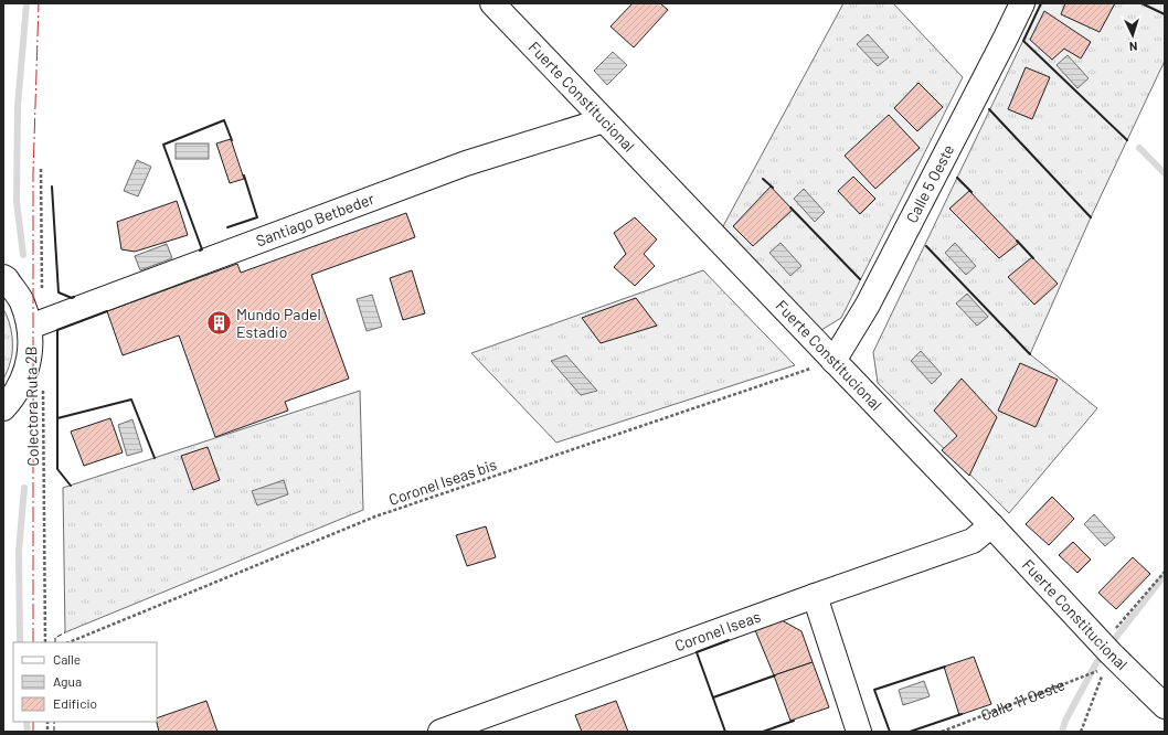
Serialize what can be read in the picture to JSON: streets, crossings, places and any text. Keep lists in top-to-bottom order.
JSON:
{
  "streets": {
    "street": [
      "Fuerte Constitucional",
      "Calle 5 Oeste",
      "Santiago Betbeder",
      "Coronel Iseas"
    ],
    "path": ["Colectora Ruta 2B", "Coronel Iseas bis", "Calle 11 Oeste"]
  },
  "crossings": [
    ["Fuerte Constitucional", "Calle 5 Oeste"],
    ["Fuerte Constitucional", "Santiago Betbeder"],
    ["Fuerte Constitucional", "Coronel Iseas bis"],
    ["Fuerte Constitucional", "Coronel Iseas"],
    ["Fuerte Constitucional", "Calle 11 Oeste"],
    ["Calle 5 Oeste", "Coronel Iseas bis"]
  ],
  "places": {
    "building": ["Mundo Padel Estadio"]
  },
  "legend": ["Calle", "Agua", "Edificio"],
  "north": "bottom"
}
